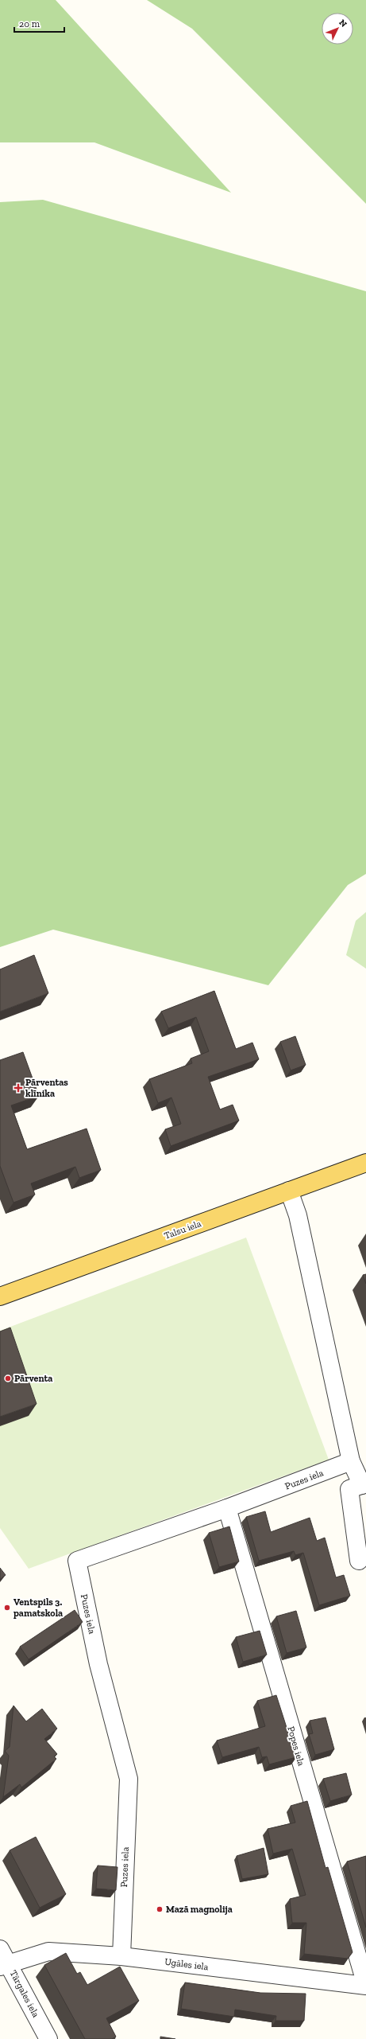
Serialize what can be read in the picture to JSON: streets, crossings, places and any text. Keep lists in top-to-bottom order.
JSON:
{
  "streets": {
    "main road": ["Talsu iela"],
    "street": [
      "Puzes iela",
      "Popes iela",
      "Ugāles iela",
      "Tārgales iela"
    ]
  },
  "crossings": [
    ["Puzes iela", "Popes iela"],
    ["Puzes iela", "Ugāles iela"],
    ["Popes iela", "Ugāles iela"],
    ["Ugāles iela", "Tārgales iela"]
  ],
  "places": {
    "health": ["Pārventas klīnika"],
    "other": ["Pārventa", "Ventspils 3. pamatskola", "Mazā magnolija"]
  },
  "scale_bar": "20 m",
  "north": "top right"
}
